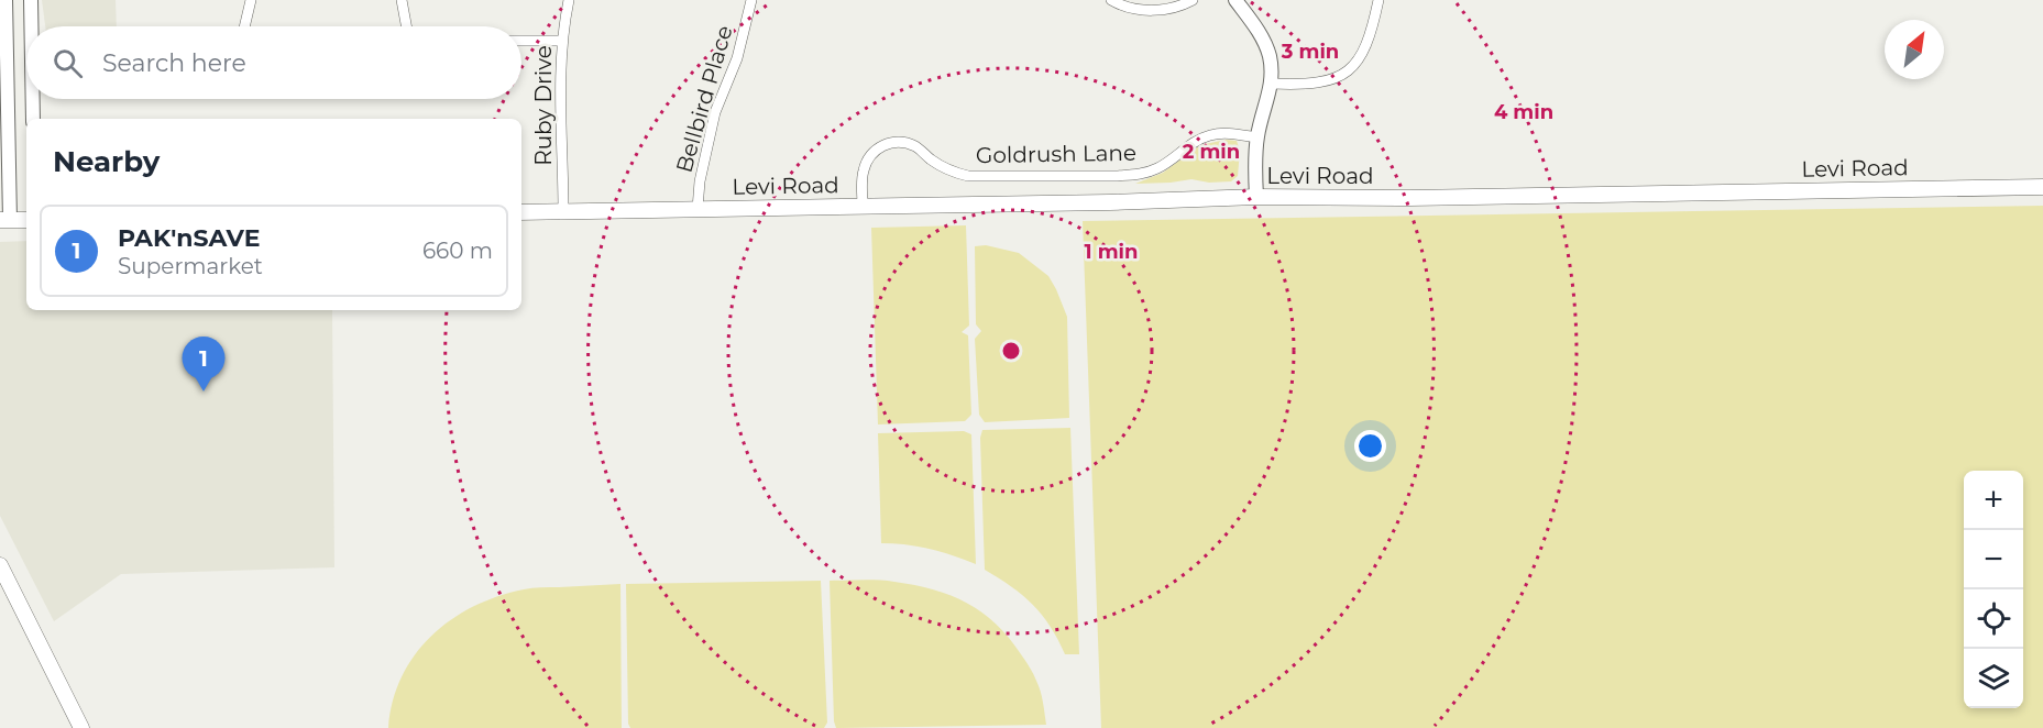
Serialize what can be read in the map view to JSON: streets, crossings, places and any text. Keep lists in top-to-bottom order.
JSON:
{
  "streets": {
    "main road": ["Levi Road"],
    "street": ["Bellbird Place", "Ruby Drive", "Goldrush Lane"]
  },
  "crossings": [
    ["Bellbird Place", "Levi Road"],
    ["Ruby Drive", "Levi Road"],
    ["Goldrush Lane", "Levi Road"]
  ],
  "north": "top right",
  "page": {
    "search": "Search here",
    "heading": "Nearby",
    "list": [
      {
        "mark": "1",
        "name": "PAK'nSAVE",
        "note": "Supermarket",
        "value": "660 m"
      }
    ],
    "pins": "1",
    "map_buttons": ["+", "−"]
  },
  "rings": [
    "3 min",
    "4 min",
    "2 min",
    "1 min"
  ]
}
